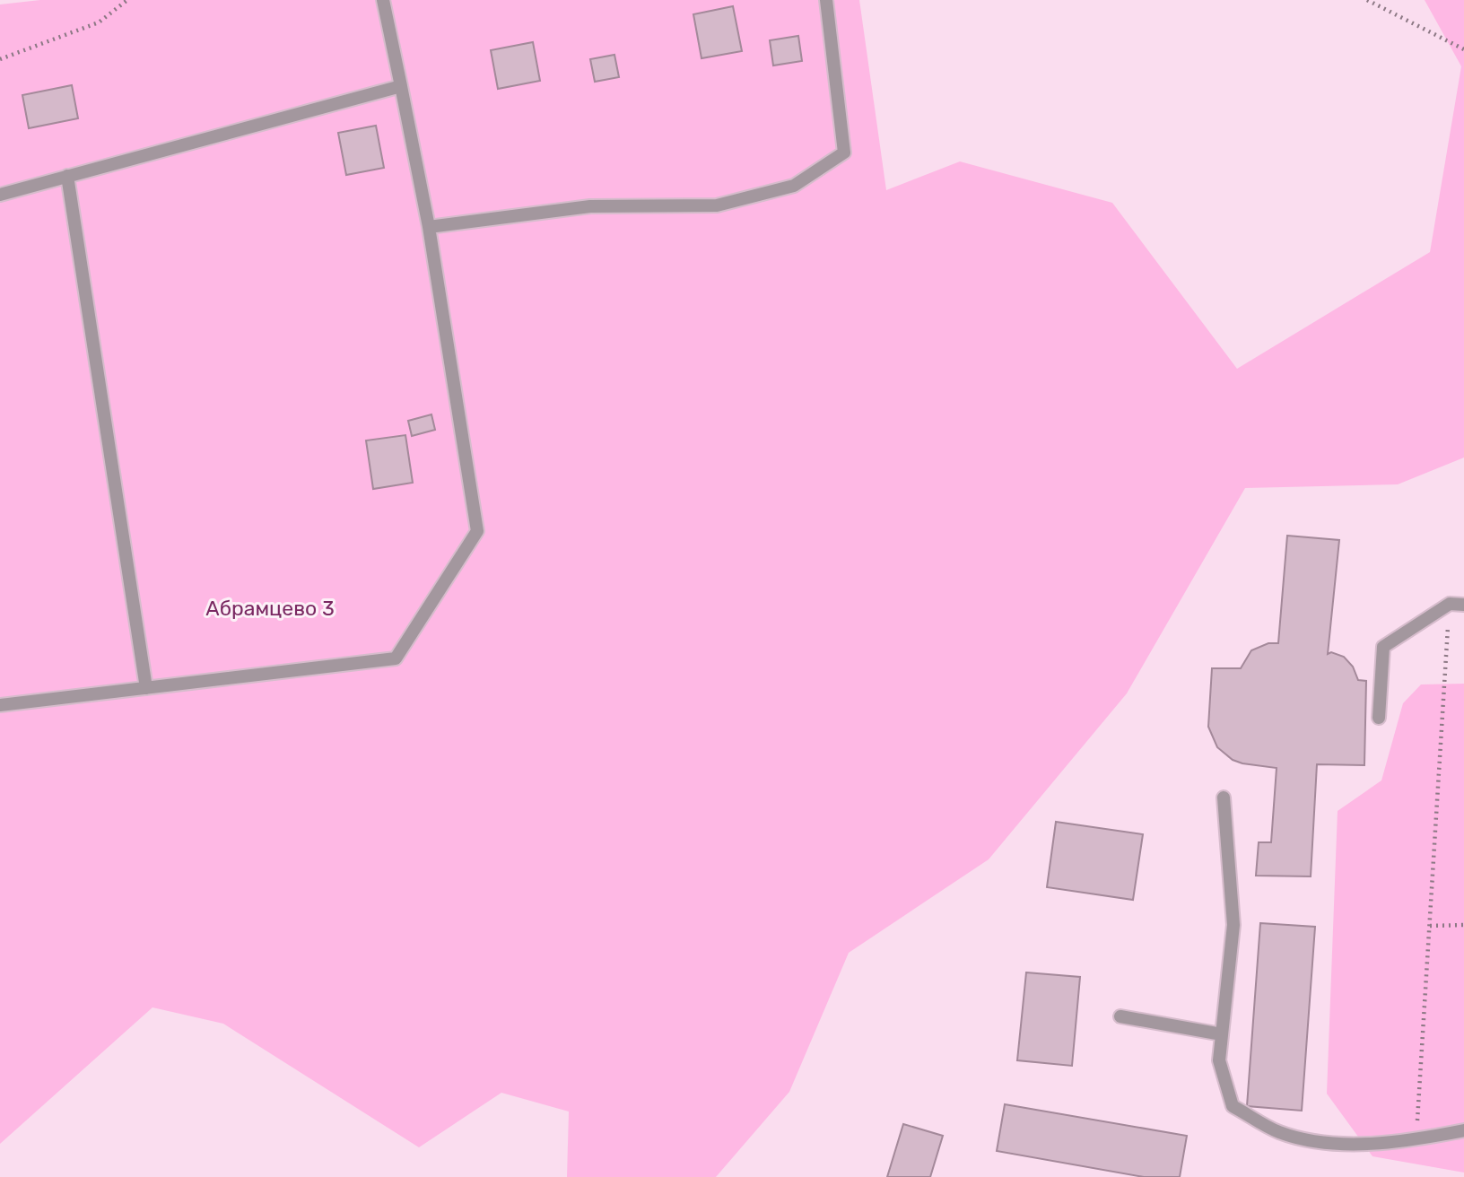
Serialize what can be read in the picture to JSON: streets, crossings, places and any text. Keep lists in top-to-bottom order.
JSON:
{
  "parks": ["Абрамцево 3"]
}
